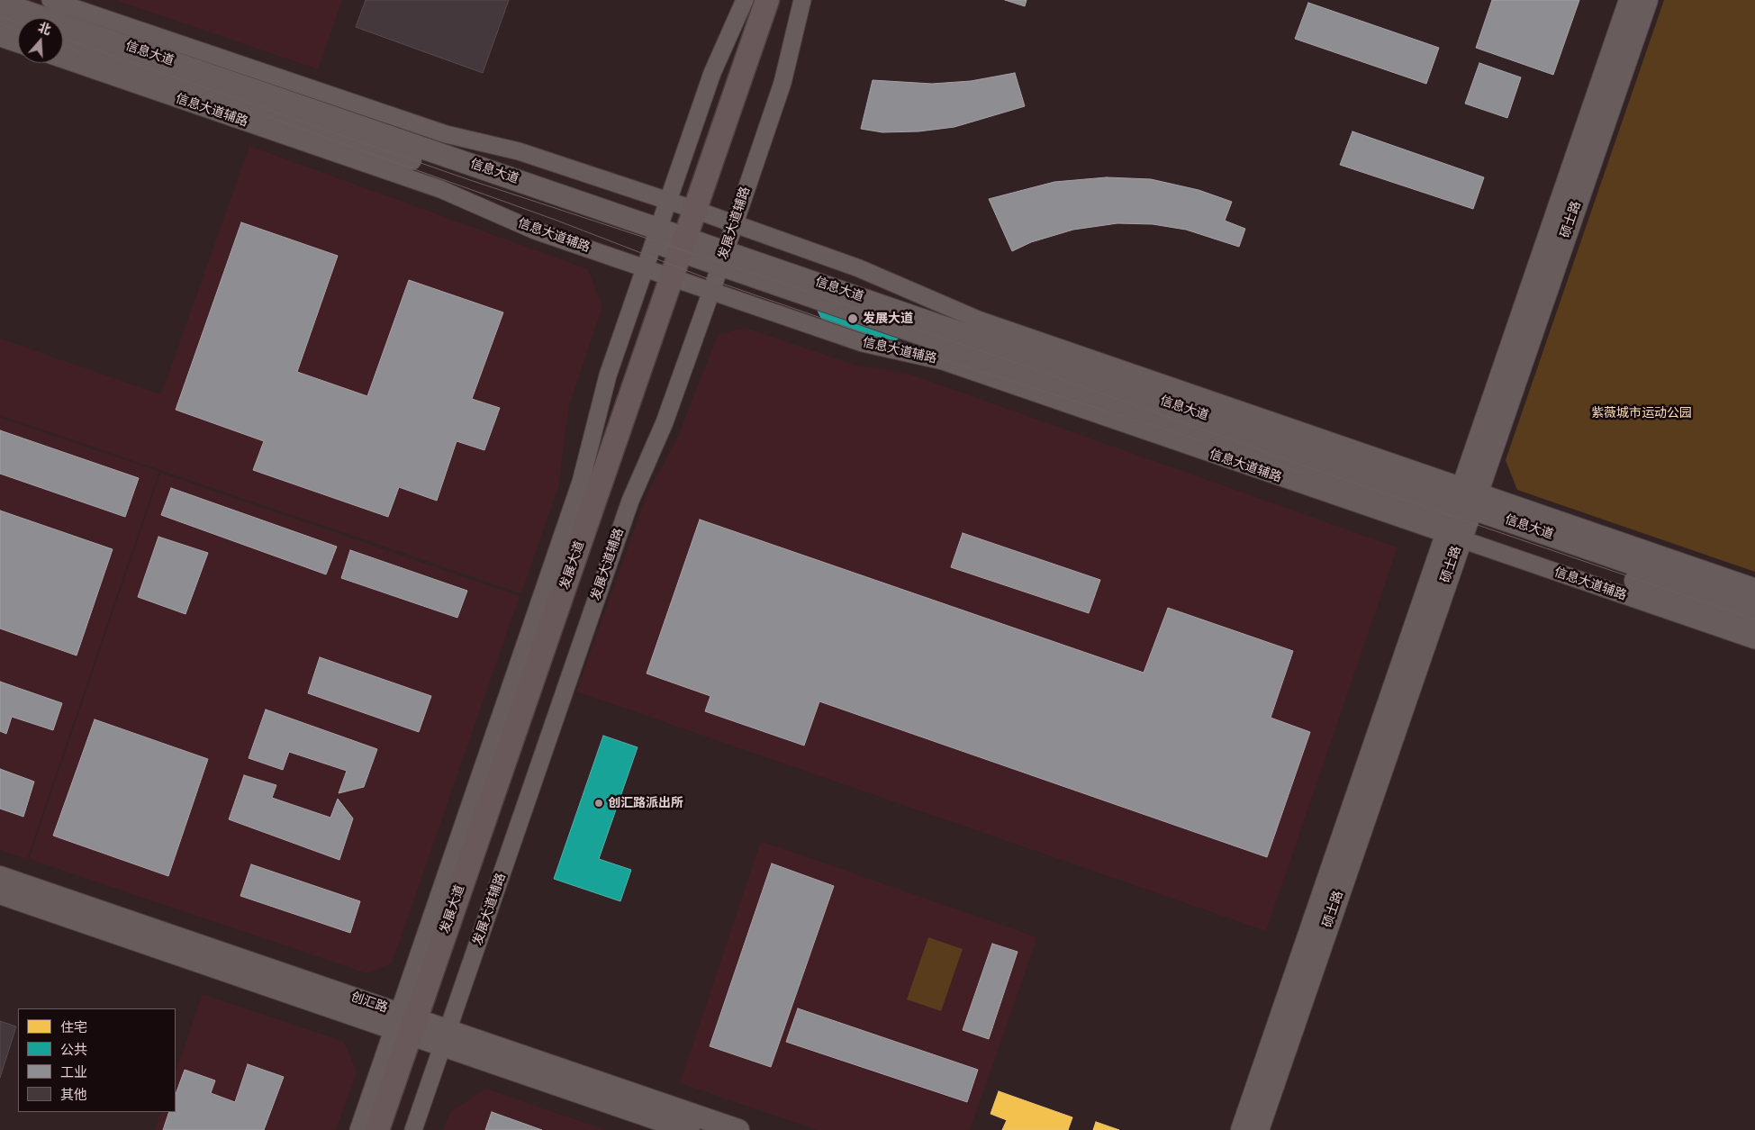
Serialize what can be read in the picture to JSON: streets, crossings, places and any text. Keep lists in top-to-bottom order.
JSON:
{
  "streets": {
    "main road": ["发展大道"],
    "street": [
      "信息大道",
      "信息大道辅路",
      "硕士路",
      "发展大道辅路",
      "创汇路"
    ]
  },
  "crossings": [
    ["信息大道", "信息大道辅路"],
    ["信息大道", "硕士路"],
    ["信息大道", "发展大道辅路"],
    ["信息大道", "发展大道"],
    ["信息大道辅路", "硕士路"],
    ["信息大道辅路", "发展大道辅路"],
    ["信息大道辅路", "发展大道"],
    ["发展大道辅路", "发展大道"],
    ["发展大道辅路", "创汇路"],
    ["发展大道", "创汇路"]
  ],
  "parks": ["紫薇城市运动公园"],
  "places": ["发展大道", "创汇路派出所"],
  "legend": [
    "住宅",
    "公共",
    "工业",
    "其他"
  ],
  "north": "top"
}
